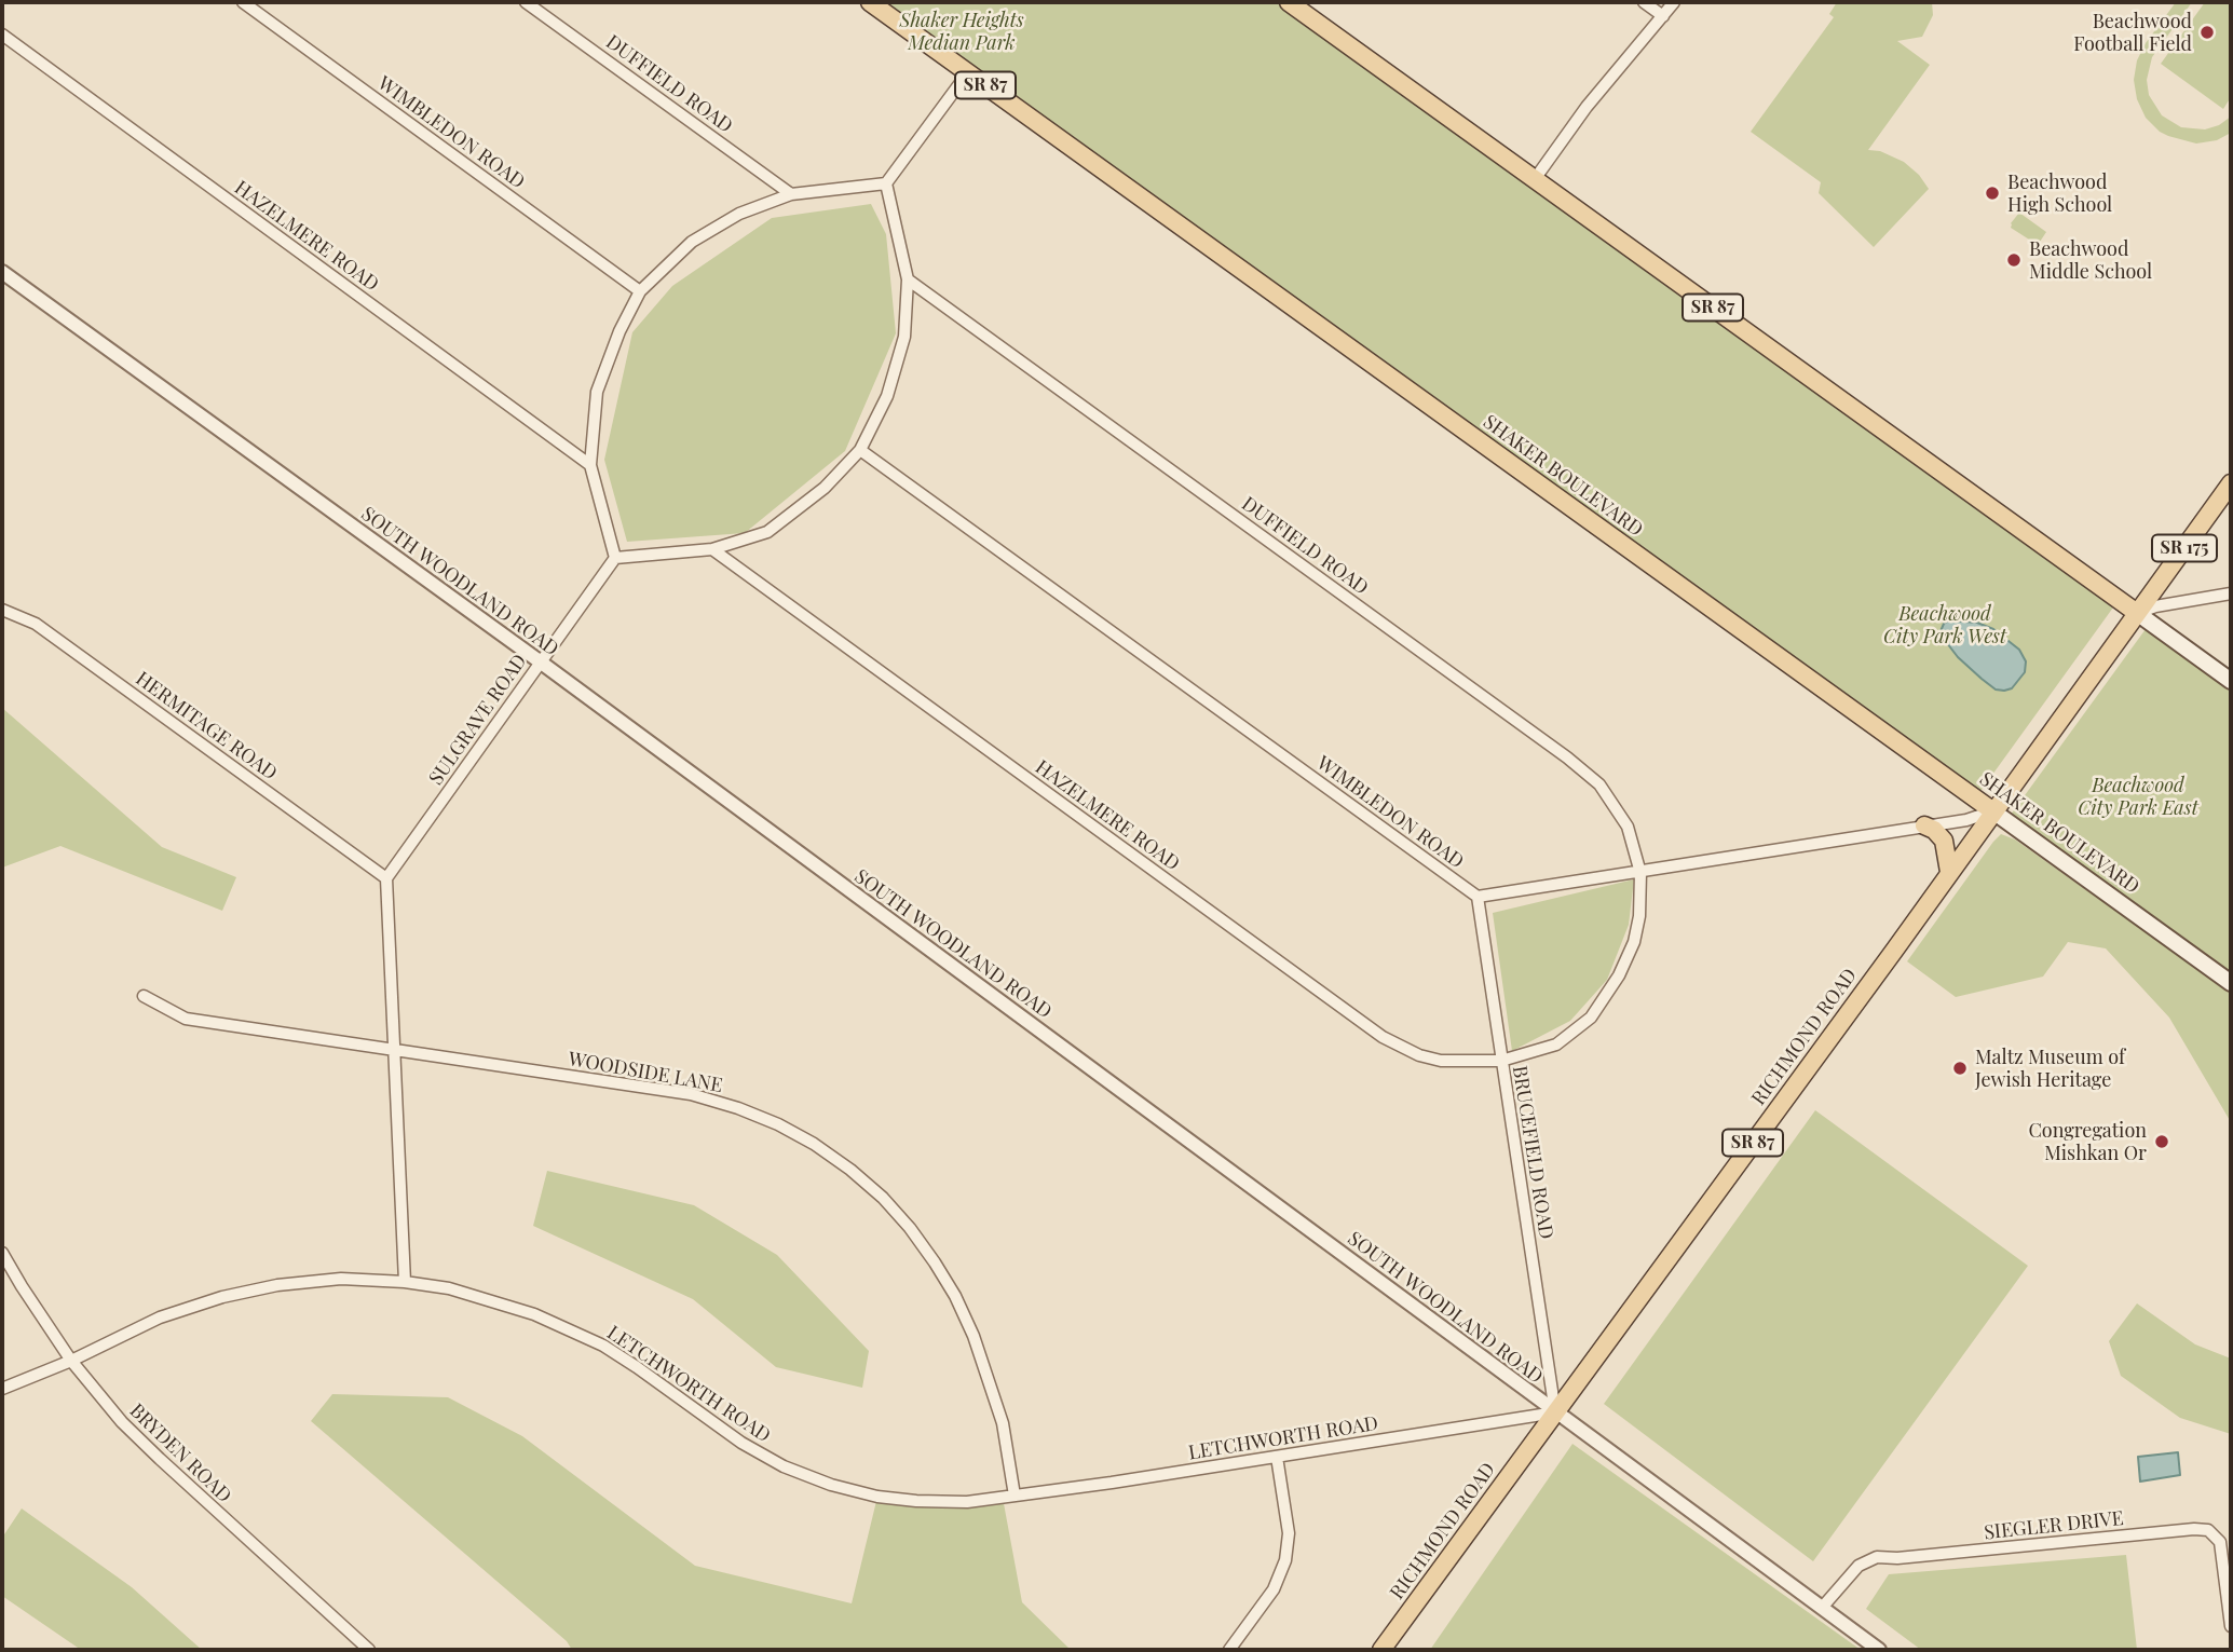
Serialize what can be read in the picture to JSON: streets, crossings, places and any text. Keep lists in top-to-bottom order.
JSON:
{
  "streets": {
    "main road": [
      "SR 87",
      "SHAKER BOULEVARD",
      "SR 175",
      "RICHMOND ROAD"
    ],
    "street": [
      "DUFFIELD ROAD",
      "WIMBLEDON ROAD",
      "HAZELMERE ROAD",
      "SOUTH WOODLAND ROAD",
      "SULGRAVE ROAD",
      "HERMITAGE ROAD",
      "WOODSIDE LANE",
      "BRUCEFIELD ROAD",
      "LETCHWORTH ROAD",
      "BRYDEN ROAD",
      "SIEGLER DRIVE"
    ]
  },
  "crossings": [
    ["DUFFIELD ROAD", "HAZELMERE ROAD"],
    ["DUFFIELD ROAD", "BRUCEFIELD ROAD"],
    ["SR 87", "RICHMOND ROAD"],
    ["WIMBLEDON ROAD", "BRUCEFIELD ROAD"],
    ["HAZELMERE ROAD", "BRUCEFIELD ROAD"],
    ["SHAKER BOULEVARD", "RICHMOND ROAD"],
    ["SOUTH WOODLAND ROAD", "SULGRAVE ROAD"],
    ["SOUTH WOODLAND ROAD", "RICHMOND ROAD"],
    ["SOUTH WOODLAND ROAD", "BRUCEFIELD ROAD"],
    ["SOUTH WOODLAND ROAD", "LETCHWORTH ROAD"],
    ["SOUTH WOODLAND ROAD", "SIEGLER DRIVE"],
    ["SULGRAVE ROAD", "HERMITAGE ROAD"],
    ["RICHMOND ROAD", "BRUCEFIELD ROAD"],
    ["RICHMOND ROAD", "LETCHWORTH ROAD"],
    ["WOODSIDE LANE", "LETCHWORTH ROAD"],
    ["BRUCEFIELD ROAD", "LETCHWORTH ROAD"],
    ["LETCHWORTH ROAD", "BRYDEN ROAD"]
  ],
  "parks": ["Shaker Heights Median Park", "Beachwood City Park West", "Beachwood City Park East"],
  "places": [
    "Beachwood Football Field",
    "Beachwood High School",
    "Beachwood Middle School",
    "Maltz Museum of Jewish Heritage",
    "Congregation Mishkan Or"
  ]
}
